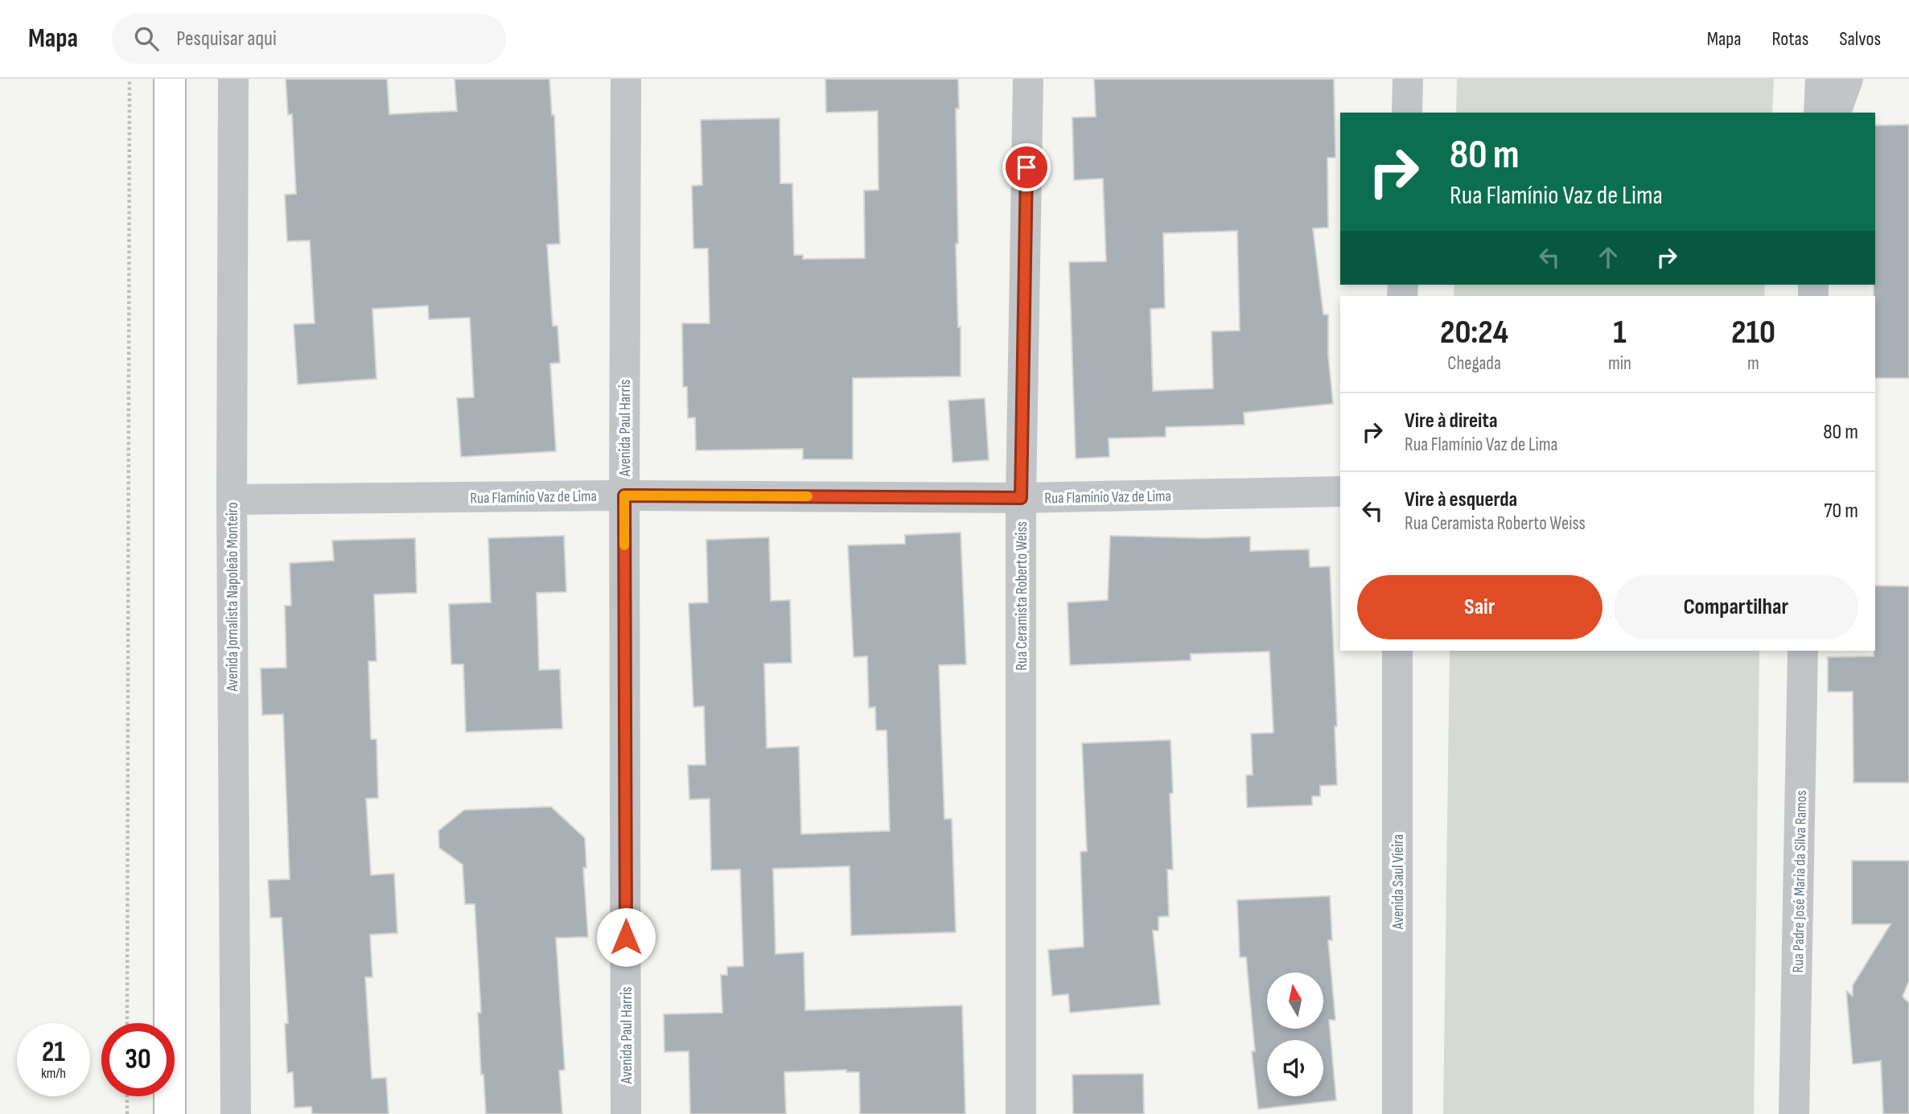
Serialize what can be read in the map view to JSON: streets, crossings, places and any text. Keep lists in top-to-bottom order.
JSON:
{
  "streets": {
    "street": [
      "Avenida Paul Harris",
      "Rua Flamínio Vaz de Lima",
      "Rua Ceramista Roberto Weiss",
      "Avenida Jornalista Napoleão Monteiro",
      "Avenida Saul Vieira",
      "Rua Padre José Maria da Silva Ramos"
    ]
  },
  "crossings": [
    ["Avenida Paul Harris", "Rua Flamínio Vaz de Lima"],
    ["Rua Flamínio Vaz de Lima", "Rua Ceramista Roberto Weiss"],
    ["Rua Flamínio Vaz de Lima", "Avenida Jornalista Napoleão Monteiro"]
  ],
  "north": "top",
  "page": {
    "header": "Mapa",
    "search": "Pesquisar aqui",
    "nav": ["Mapa", "Rotas", "Salvos"],
    "turn": ["80 m", "Rua Flamínio Vaz de Lima"],
    "eta": [
      "20:24",
      "Chegada",
      "1",
      "min",
      "210",
      "m"
    ],
    "list": [
      {
        "name": "Vire à direita",
        "note": "Rua Flamínio Vaz de Lima",
        "value": "80 m"
      },
      {
        "name": "Vire à esquerda",
        "note": "Rua Ceramista Roberto Weiss",
        "value": "70 m"
      }
    ],
    "buttons": ["Sair", "Compartilhar"],
    "speed": "21 km/h",
    "limit": "30"
  }
}
